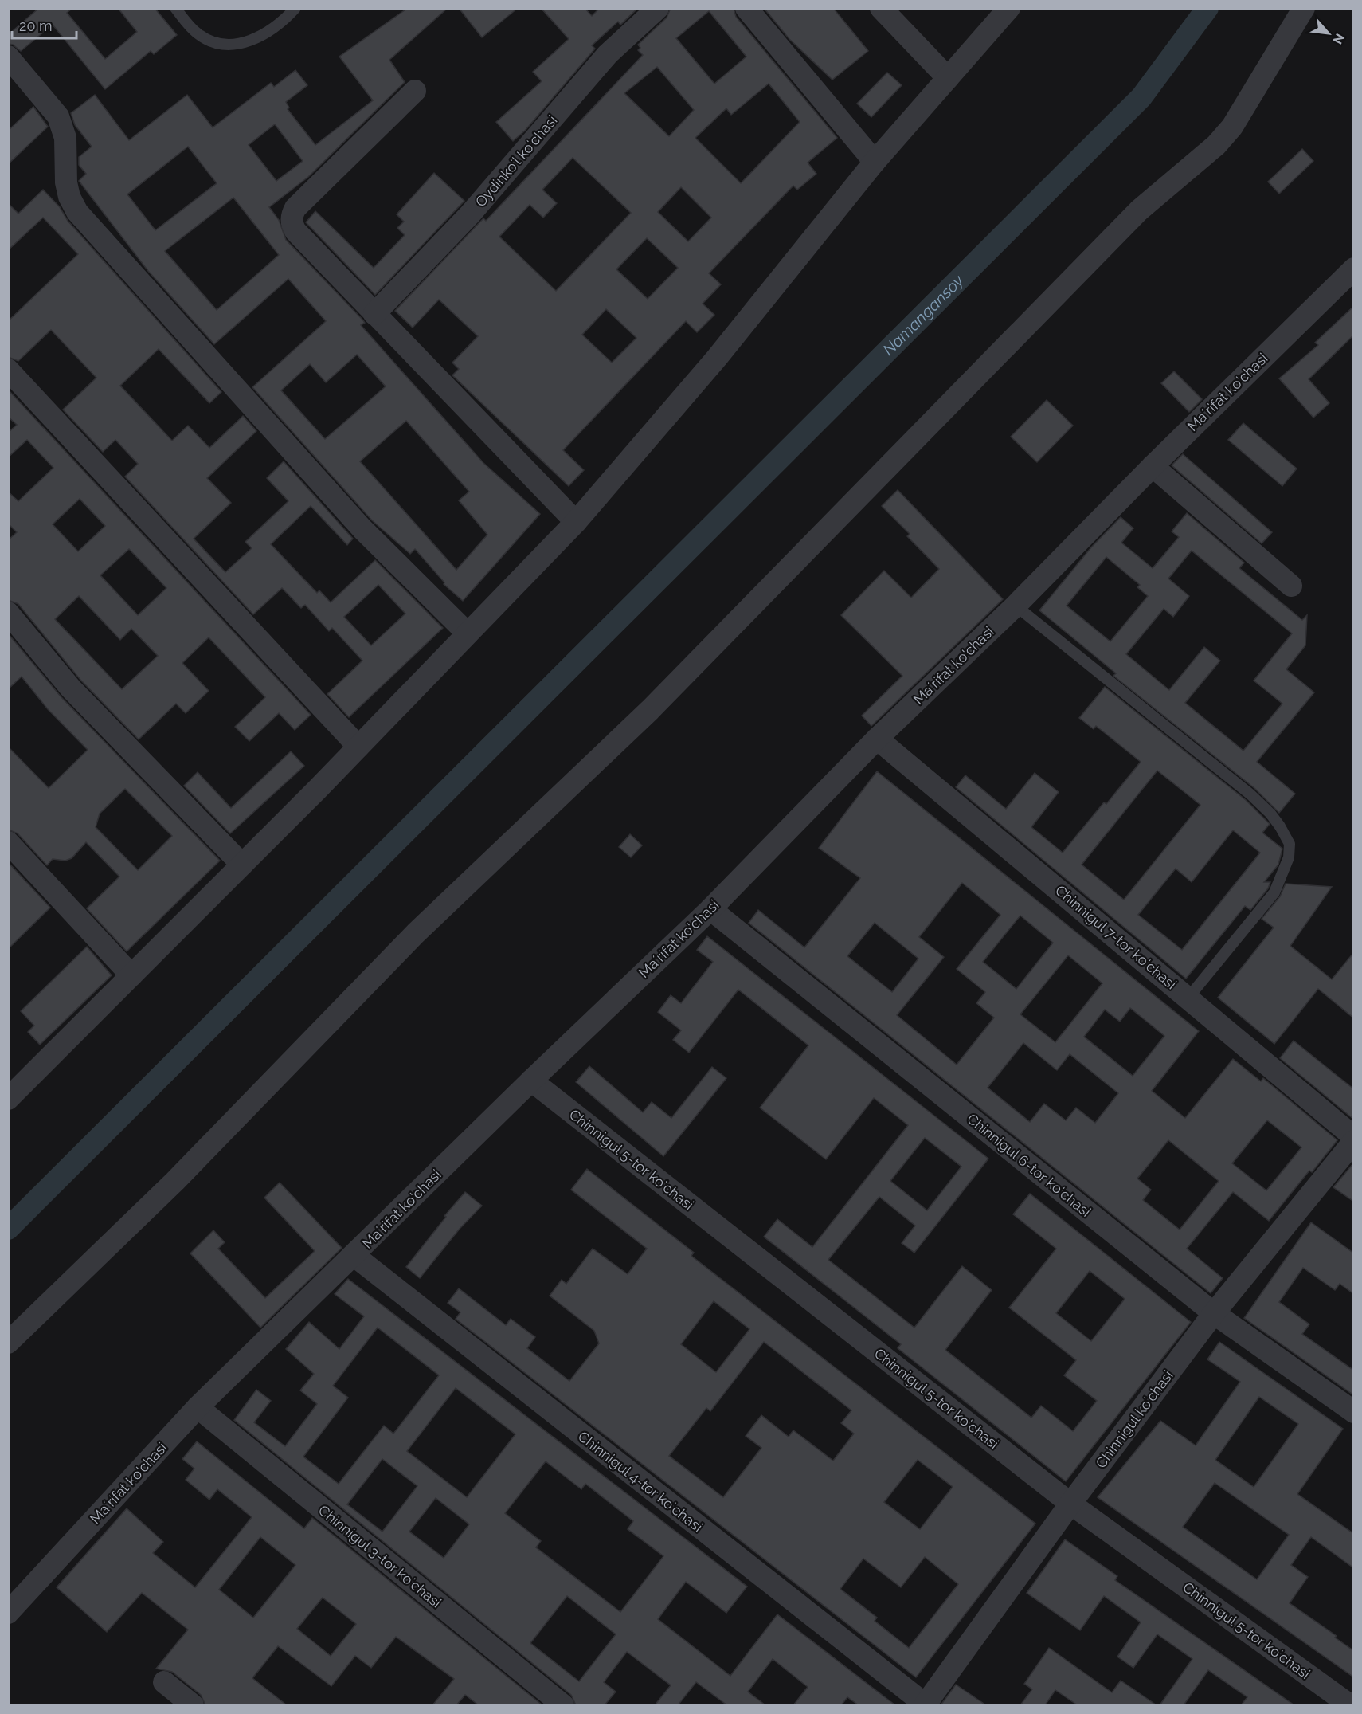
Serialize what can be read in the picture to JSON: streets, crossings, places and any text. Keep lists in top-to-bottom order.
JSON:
{
  "streets": {
    "street": [
      "Oydinkoʻl koʻchasi",
      "Maʼrifat ko'chasi",
      "Chinnigul 7-tor koʻchasi",
      "Chinnigul 5-tor koʻchasi",
      "Chinnigul 6-tor koʻchasi",
      "Chinnigul koʻchasi",
      "Chinnigul 4-tor koʻchasi",
      "Chinnigul 3-tor koʻchasi"
    ]
  },
  "crossings": [
    ["Maʼrifat ko'chasi", "Chinnigul 7-tor koʻchasi"],
    ["Maʼrifat ko'chasi", "Chinnigul 5-tor koʻchasi"],
    ["Maʼrifat ko'chasi", "Chinnigul 6-tor koʻchasi"],
    ["Maʼrifat ko'chasi", "Chinnigul 4-tor koʻchasi"],
    ["Maʼrifat ko'chasi", "Chinnigul 3-tor koʻchasi"],
    ["Chinnigul 5-tor koʻchasi", "Chinnigul koʻchasi"],
    ["Chinnigul 6-tor koʻchasi", "Chinnigul koʻchasi"],
    ["Chinnigul koʻchasi", "Chinnigul 4-tor koʻchasi"]
  ],
  "water": ["Namangansoy"],
  "scale_bar": "20 m",
  "north": "bottom right"
}
